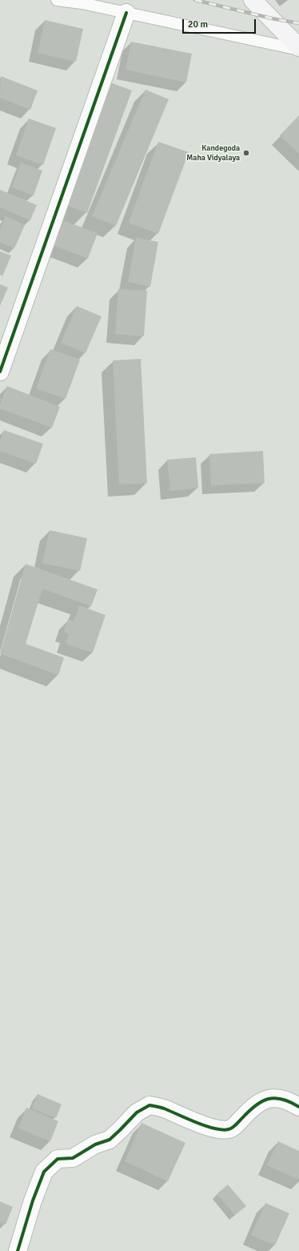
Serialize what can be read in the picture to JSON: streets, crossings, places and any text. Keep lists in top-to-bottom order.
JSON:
{
  "places": ["Kandegoda Maha Vidyalaya"],
  "scale_bar": "20 m"
}
